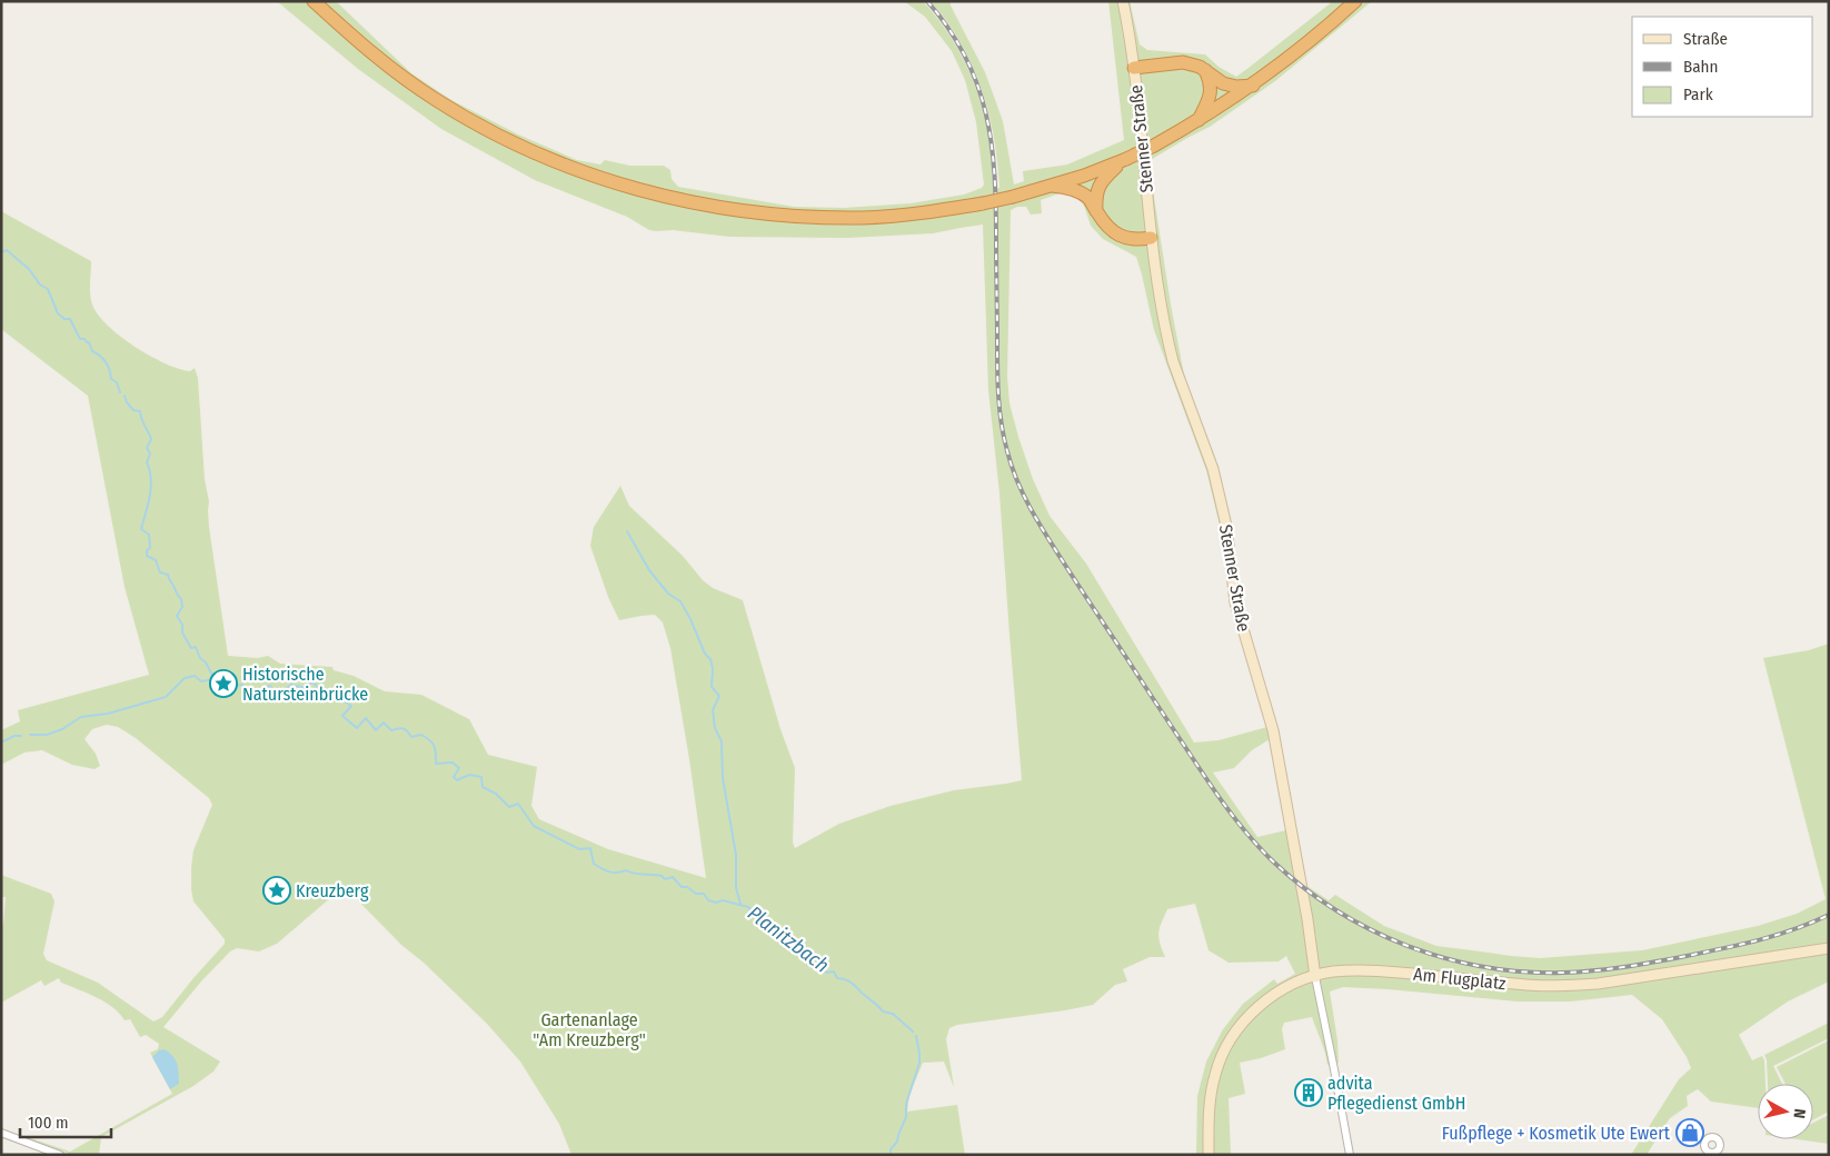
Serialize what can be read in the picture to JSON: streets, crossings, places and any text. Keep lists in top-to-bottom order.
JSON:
{
  "streets": {
    "street": ["Stenner Straße", "Am Flugplatz"]
  },
  "crossings": [
    ["Stenner Straße", "Am Flugplatz"]
  ],
  "water": ["Planitzbach"],
  "parks": ["Gartenanlage \"Am Kreuzberg\""],
  "places": {
    "place": ["Historische Natursteinbrücke", "Kreuzberg"],
    "building": ["advita Pflegedienst GmbH"],
    "shop": ["Fußpflege + Kosmetik Ute Ewert"]
  },
  "legend": ["Straße", "Bahn", "Park"],
  "scale_bar": "100 m",
  "north": "right"
}
